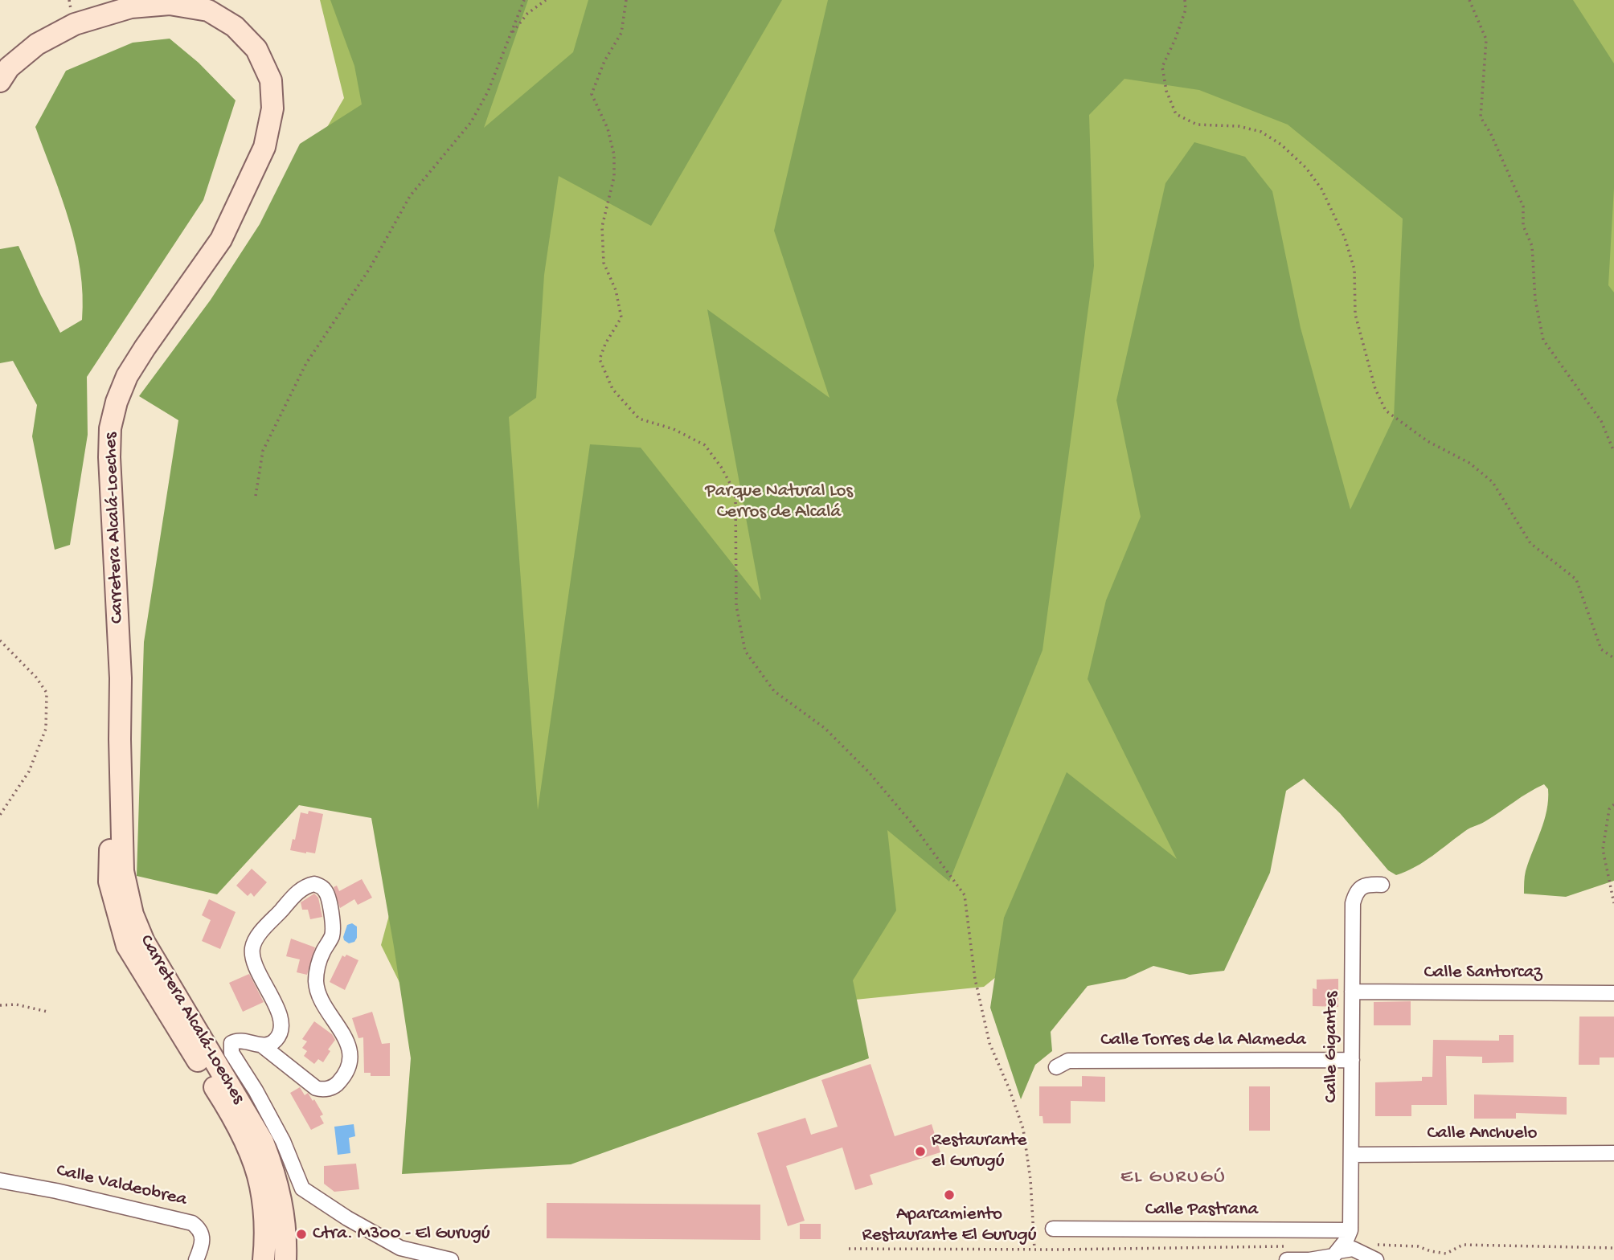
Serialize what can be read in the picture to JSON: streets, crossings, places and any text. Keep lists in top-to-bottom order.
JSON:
{
  "streets": {
    "main road": ["Carretera Alcalá-Loeches"],
    "street": [
      "Calle Santorcaz",
      "Calle Torres de la Alameda",
      "Calle Gigantes",
      "Calle Anchuelo",
      "Calle Valdeobrea",
      "Calle Pastrana"
    ]
  },
  "crossings": [
    ["Calle Santorcaz", "Calle Gigantes"],
    ["Calle Torres de la Alameda", "Calle Gigantes"],
    ["Calle Gigantes", "Calle Anchuelo"],
    ["Calle Gigantes", "Calle Pastrana"]
  ],
  "districts": ["EL GURUGÚ"],
  "parks": ["Parque Natural Los Cerros de Alcalá"],
  "places": ["Restaurante el Gurugú", "Aparcamiento Restaurante El Gurugú", "Ctra. M300 - El Gurugú"]
}
